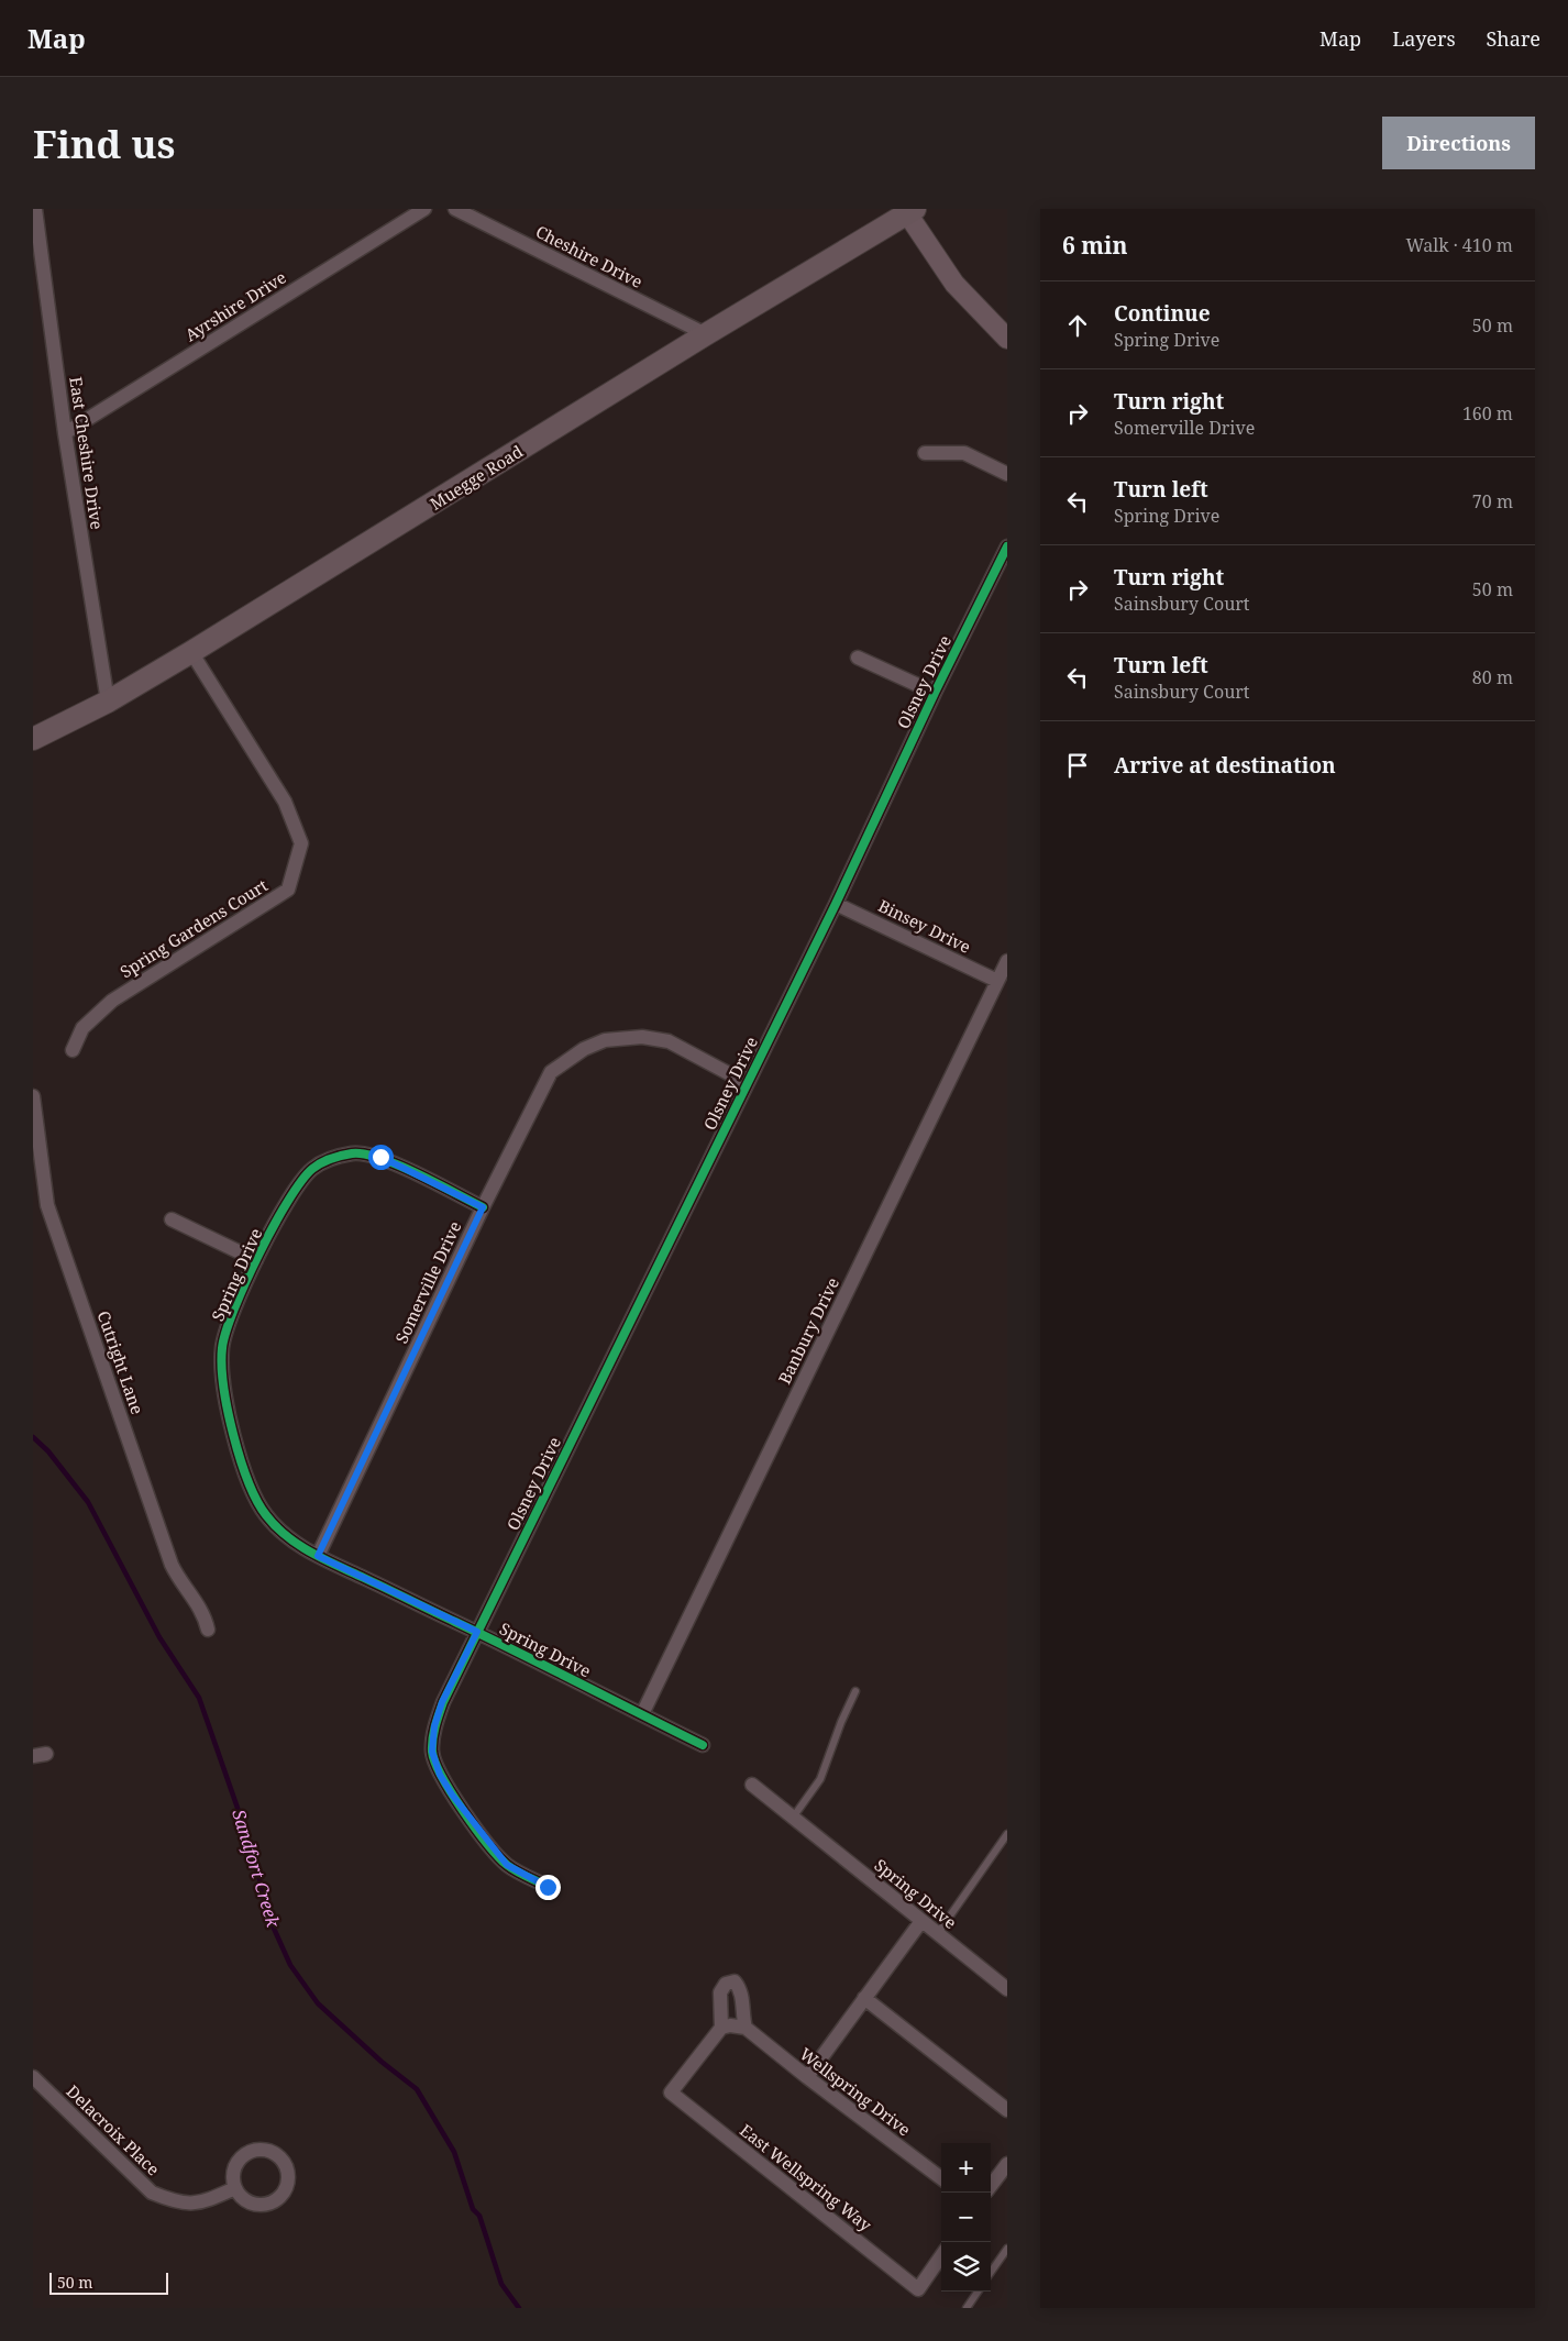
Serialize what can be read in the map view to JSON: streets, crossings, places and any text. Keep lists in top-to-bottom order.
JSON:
{
  "streets": {
    "main road": ["Muegge Road"],
    "street": [
      "Cheshire Drive",
      "Ayrshire Drive",
      "East Cheshire Drive",
      "Olsney Drive",
      "Binsey Drive",
      "Spring Gardens Court",
      "Spring Drive",
      "Somerville Drive",
      "Banbury Drive",
      "Cutright Lane",
      "Wellspring Drive",
      "Delacroix Place",
      "East Wellspring Way"
    ]
  },
  "crossings": [
    ["Cheshire Drive", "Muegge Road"],
    ["Ayrshire Drive", "East Cheshire Drive"],
    ["East Cheshire Drive", "Muegge Road"],
    ["Muegge Road", "Spring Gardens Court"],
    ["Olsney Drive", "Binsey Drive"],
    ["Olsney Drive", "Spring Drive"],
    ["Olsney Drive", "Somerville Drive"],
    ["Binsey Drive", "Banbury Drive"],
    ["Spring Drive", "Somerville Drive"],
    ["Spring Drive", "Banbury Drive"]
  ],
  "water": ["Sandfort Creek"],
  "scale_bar": "50 m",
  "page": {
    "header": "Map",
    "nav": ["Map", "Layers", "Share"],
    "buttons": "Directions",
    "title": "Find us",
    "heading": ["6 min", "Walk · 410 m"],
    "list": [
      ["Continue", "Spring Drive", "50 m"],
      ["Turn right", "Somerville Drive", "160 m"],
      ["Turn left", "Spring Drive", "70 m"],
      ["Turn right", "Sainsbury Court", "50 m"],
      ["Turn left", "Sainsbury Court", "80 m"],
      "Arrive at destination"
    ],
    "map_buttons": ["+", "−"],
    "scale": "50 m"
  }
}
